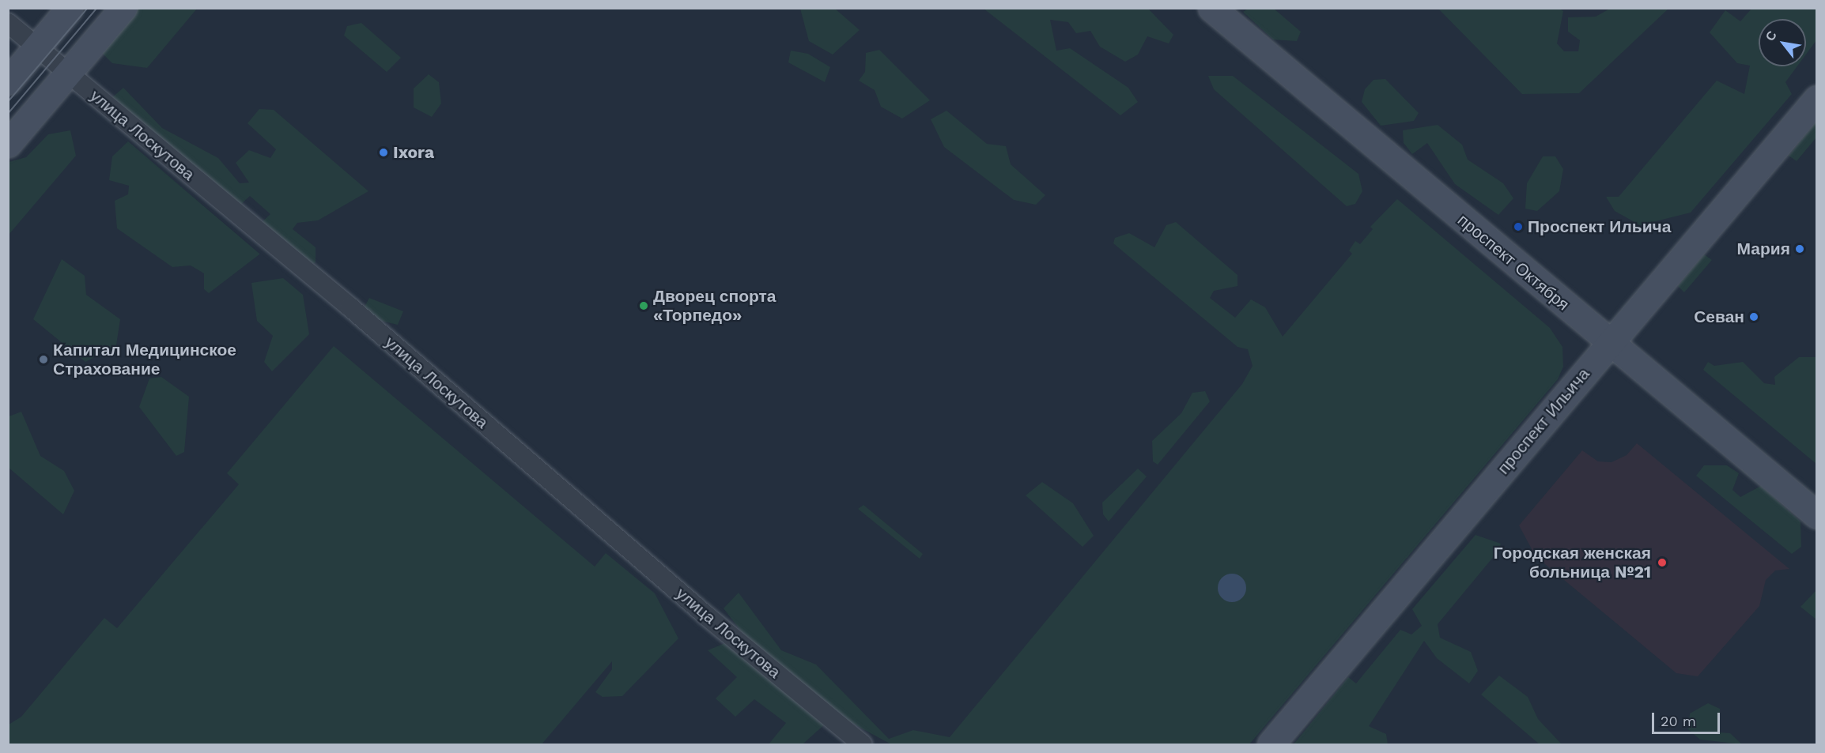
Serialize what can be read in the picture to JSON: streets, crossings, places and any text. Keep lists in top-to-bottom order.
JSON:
{
  "streets": {
    "main road": ["проспект Октября", "проспект Ильича"],
    "street": ["улица Лоскутова"]
  },
  "crossings": [
    ["проспект Октября", "проспект Ильича"]
  ],
  "places": [
    "Ixora",
    "Проспект Ильича",
    "Мария",
    "Дворец спорта «Торпедо»",
    "Севан",
    "Капитал Медицинское Страхование",
    "Городская женская больница №21"
  ],
  "scale_bar": "20 m",
  "north": "top left"
}
